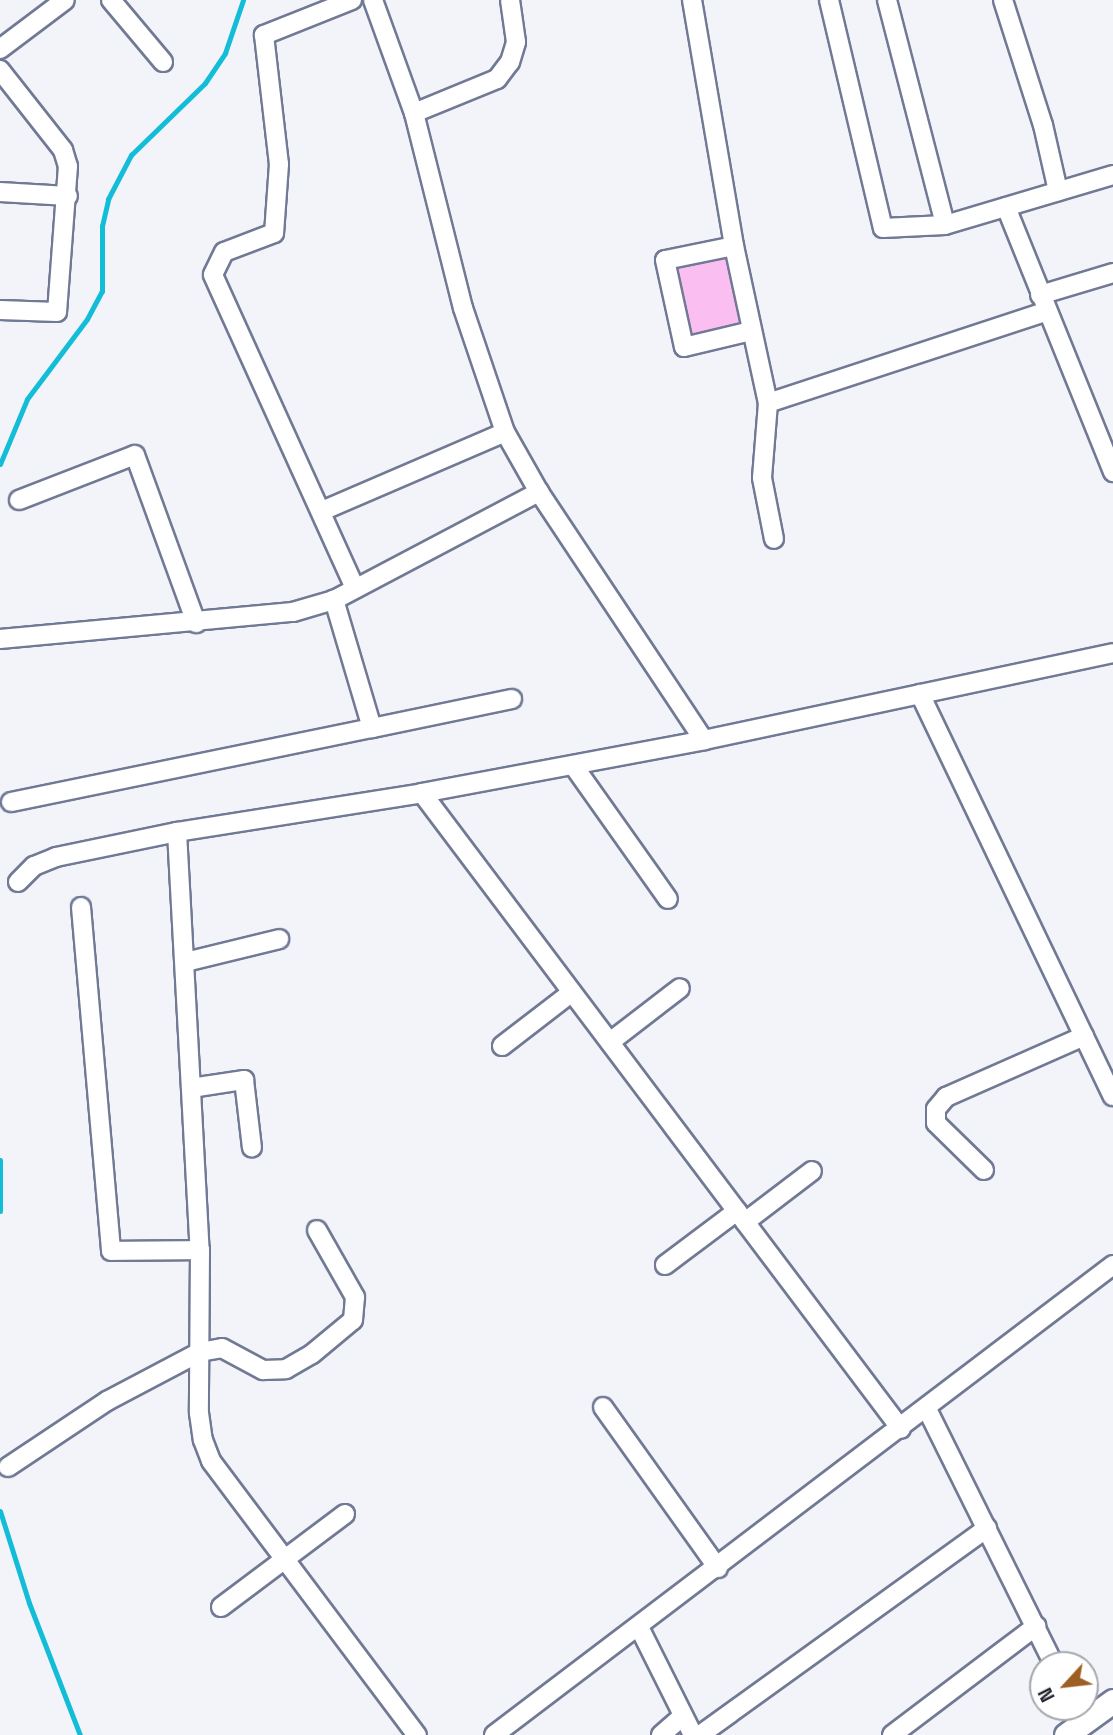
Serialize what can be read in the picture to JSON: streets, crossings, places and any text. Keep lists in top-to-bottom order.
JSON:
{
  "north": "bottom left"
}
